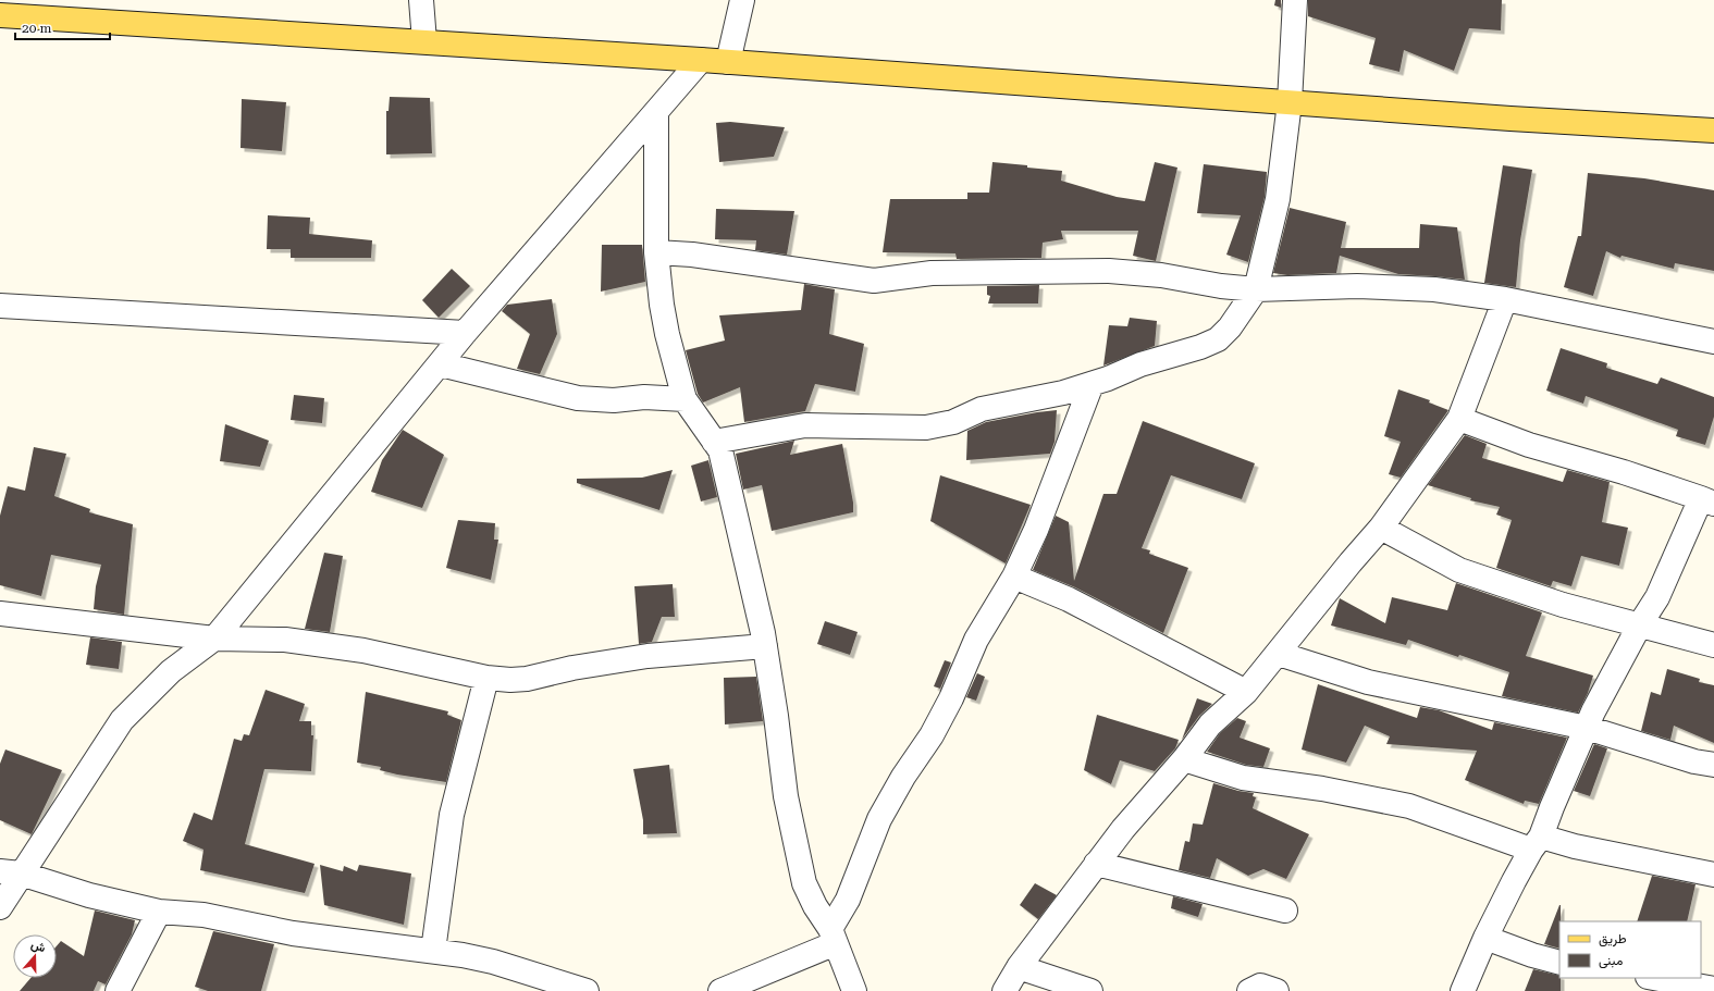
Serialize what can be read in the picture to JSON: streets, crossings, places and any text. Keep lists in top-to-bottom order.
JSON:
{
  "legend": ["طريق", "مبنى"],
  "scale_bar": "20 m",
  "north": "top"
}
